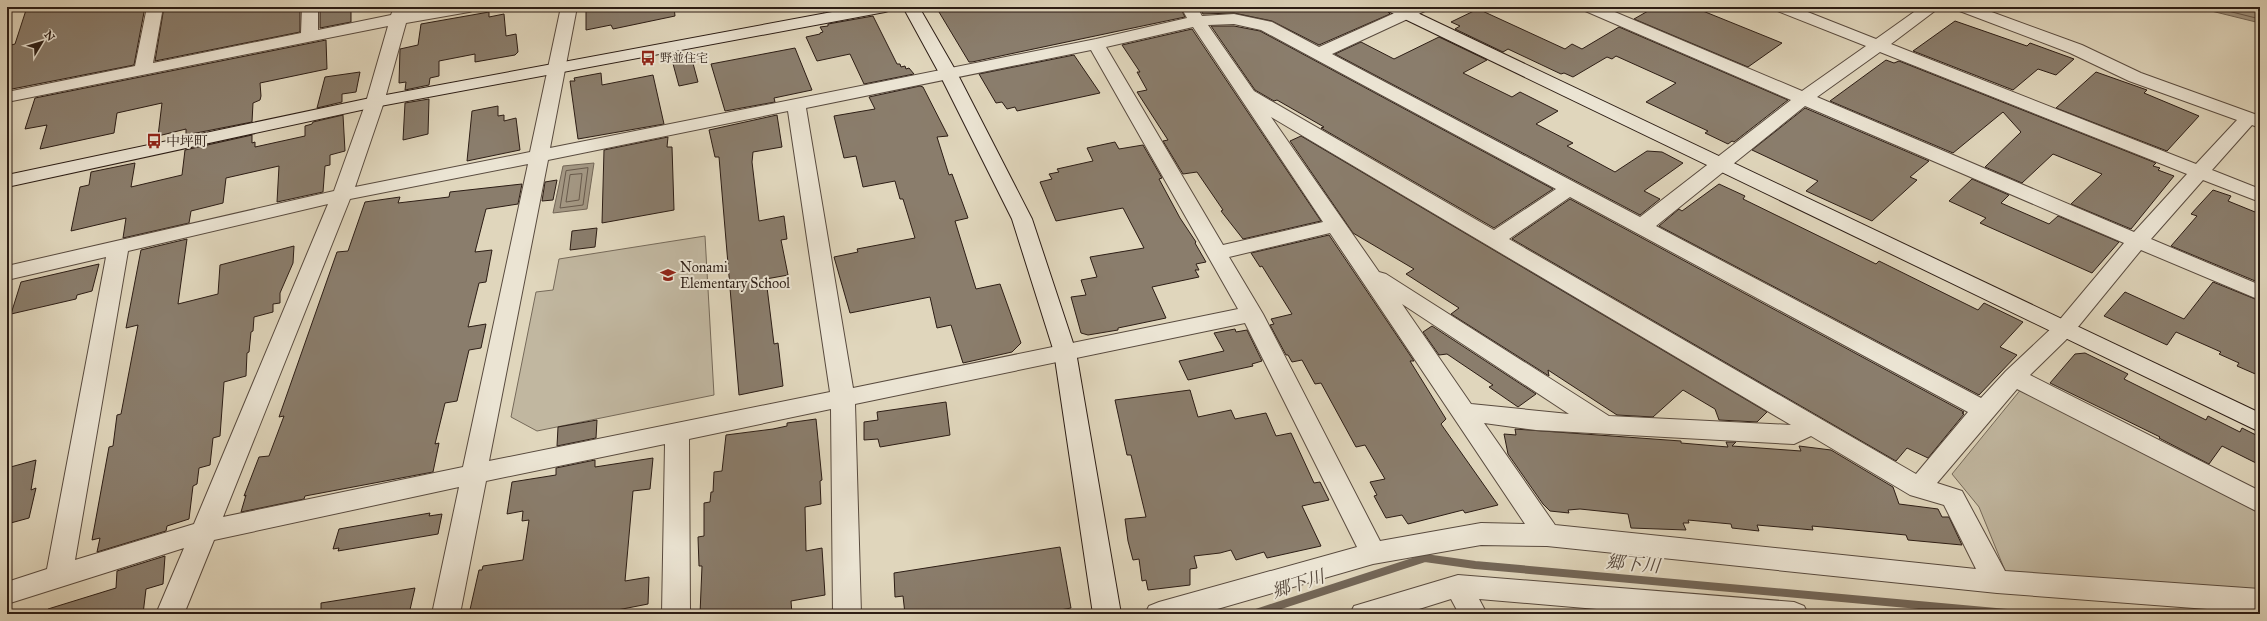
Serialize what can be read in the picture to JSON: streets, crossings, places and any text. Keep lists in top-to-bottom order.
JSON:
{
  "water": ["郷下川"],
  "places": {
    "bus stop": ["野並住宅", "中坪町"],
    "school or university": ["Nonami Elementary School"]
  },
  "north": "top right"
}
